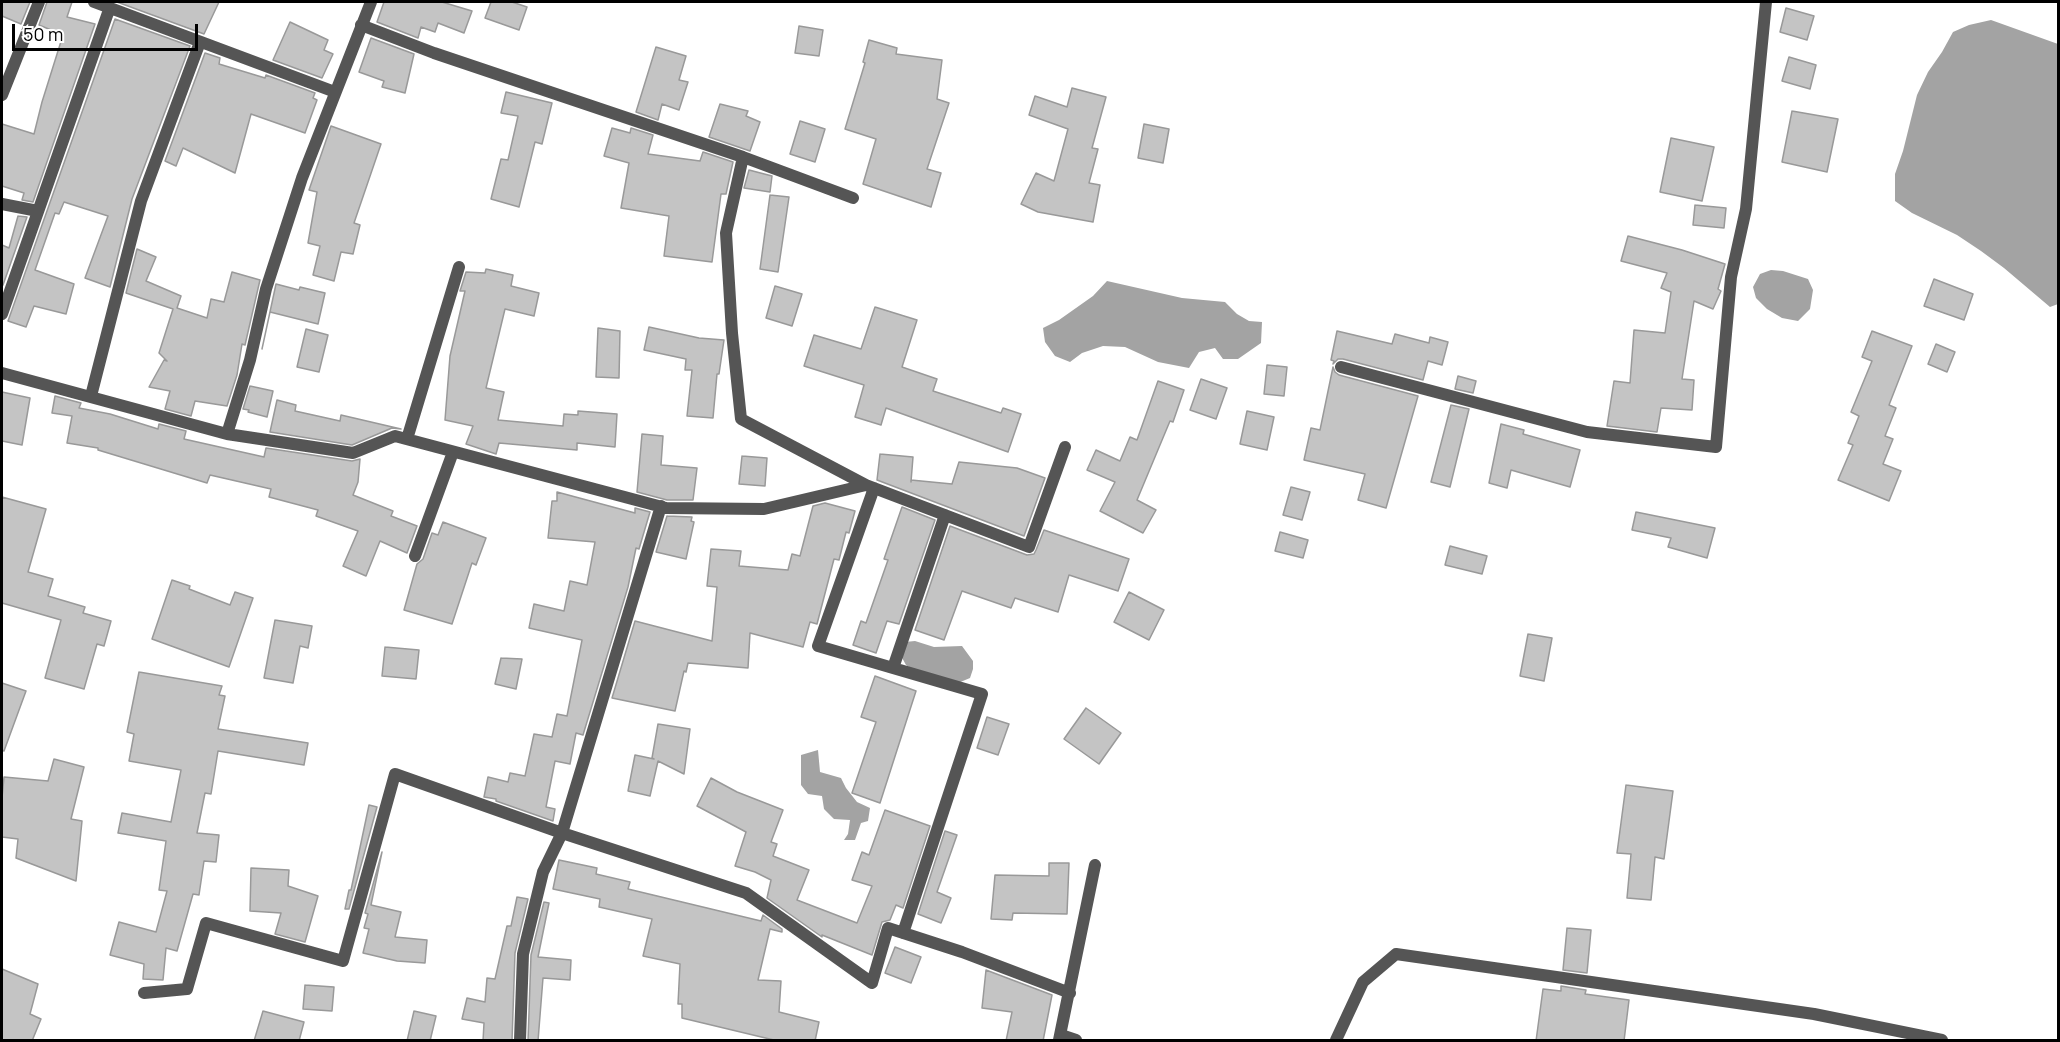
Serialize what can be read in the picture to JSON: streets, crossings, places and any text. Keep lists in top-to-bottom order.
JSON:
{
  "scale_bar": "50 m"
}
